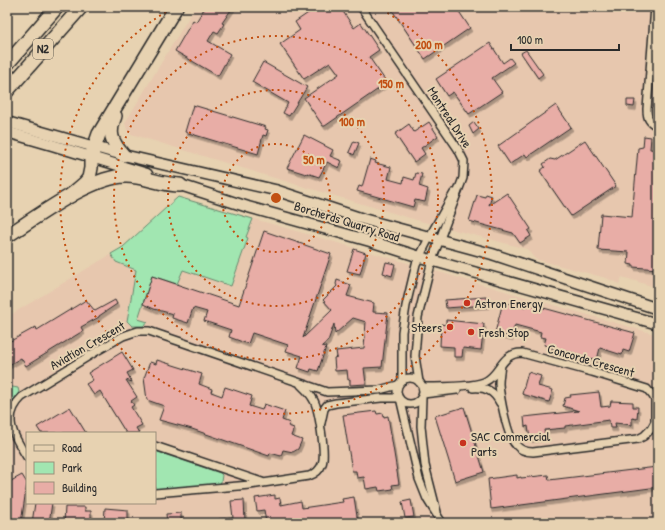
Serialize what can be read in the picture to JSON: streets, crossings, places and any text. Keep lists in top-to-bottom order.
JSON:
{
  "streets": {
    "highway": ["N2"],
    "main road": ["Borcherds Quarry Road"],
    "street": ["Montreal Drive", "Aviation Crescent", "Concorde Crescent"]
  },
  "crossings": [
    ["Montreal Drive", "Borcherds Quarry Road"],
    ["Aviation Crescent", "Concorde Crescent"]
  ],
  "places": [
    "Astron Energy",
    "Steers",
    "Fresh Stop",
    "SAC Commercial Parts"
  ],
  "legend": ["Road", "Park", "Building"],
  "scale_bar": "100 m",
  "rings": [
    "200 m",
    "150 m",
    "100 m",
    "50 m"
  ]
}
